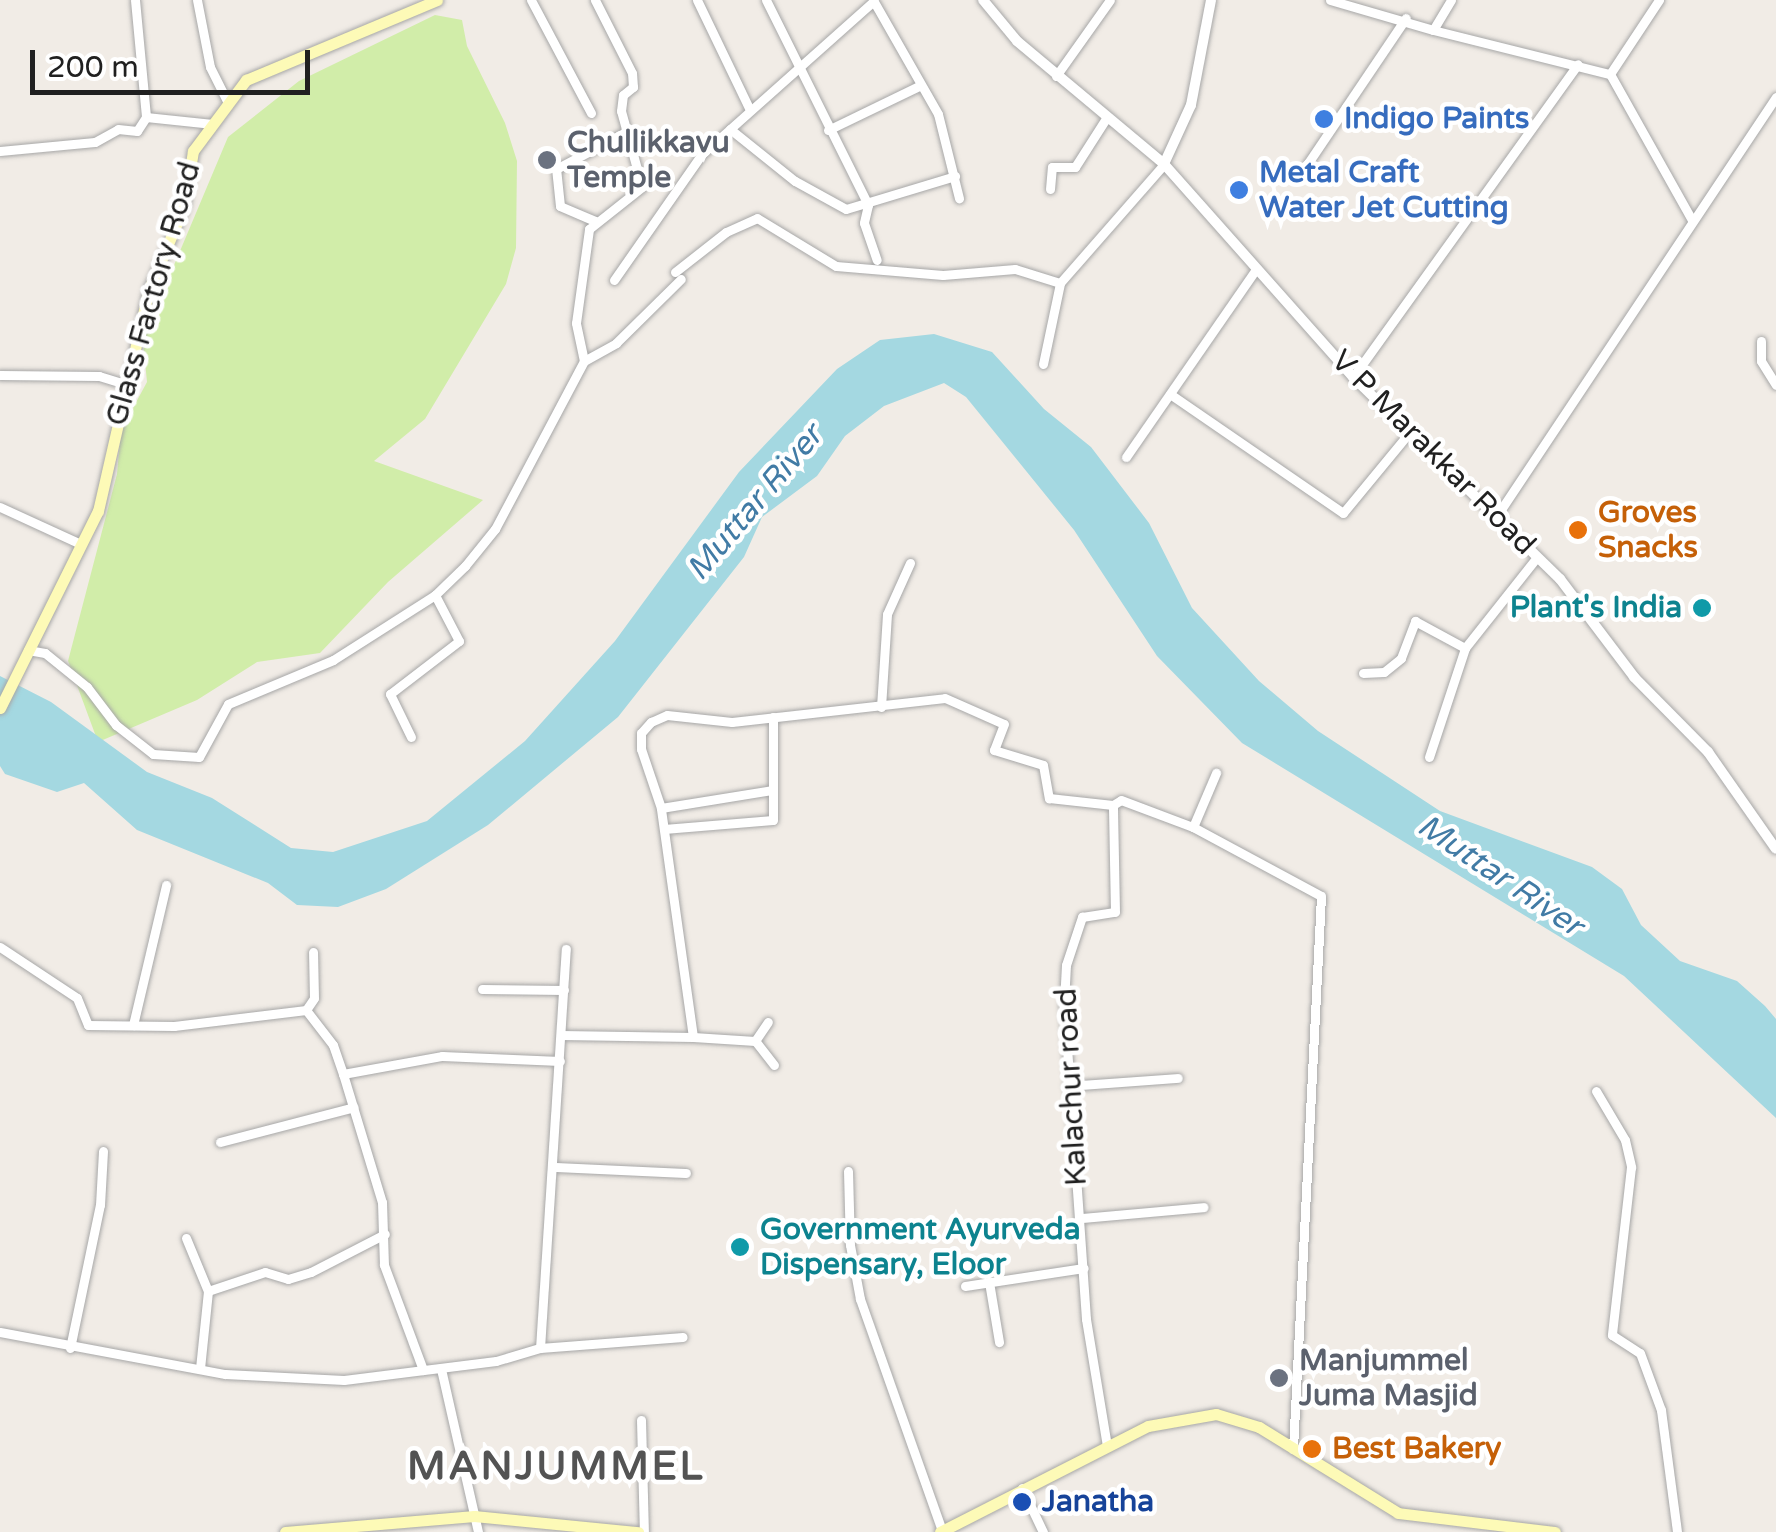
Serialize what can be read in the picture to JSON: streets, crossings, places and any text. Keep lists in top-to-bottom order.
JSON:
{
  "streets": {
    "main road": ["Glass Factory Road"],
    "street": ["V P Marakkar Road", "Kalachur road"]
  },
  "districts": ["MANJUMMEL"],
  "water": ["Muttar River"],
  "places": [
    "Indigo Paints",
    "Chullikkavu Temple",
    "Metal Craft Water Jet Cutting",
    "Groves Snacks",
    "Plant's India",
    "Government Ayurveda Dispensary, Eloor",
    "Manjummel Juma Masjid",
    "Best Bakery",
    "Janatha"
  ],
  "scale_bar": "200 m"
}
